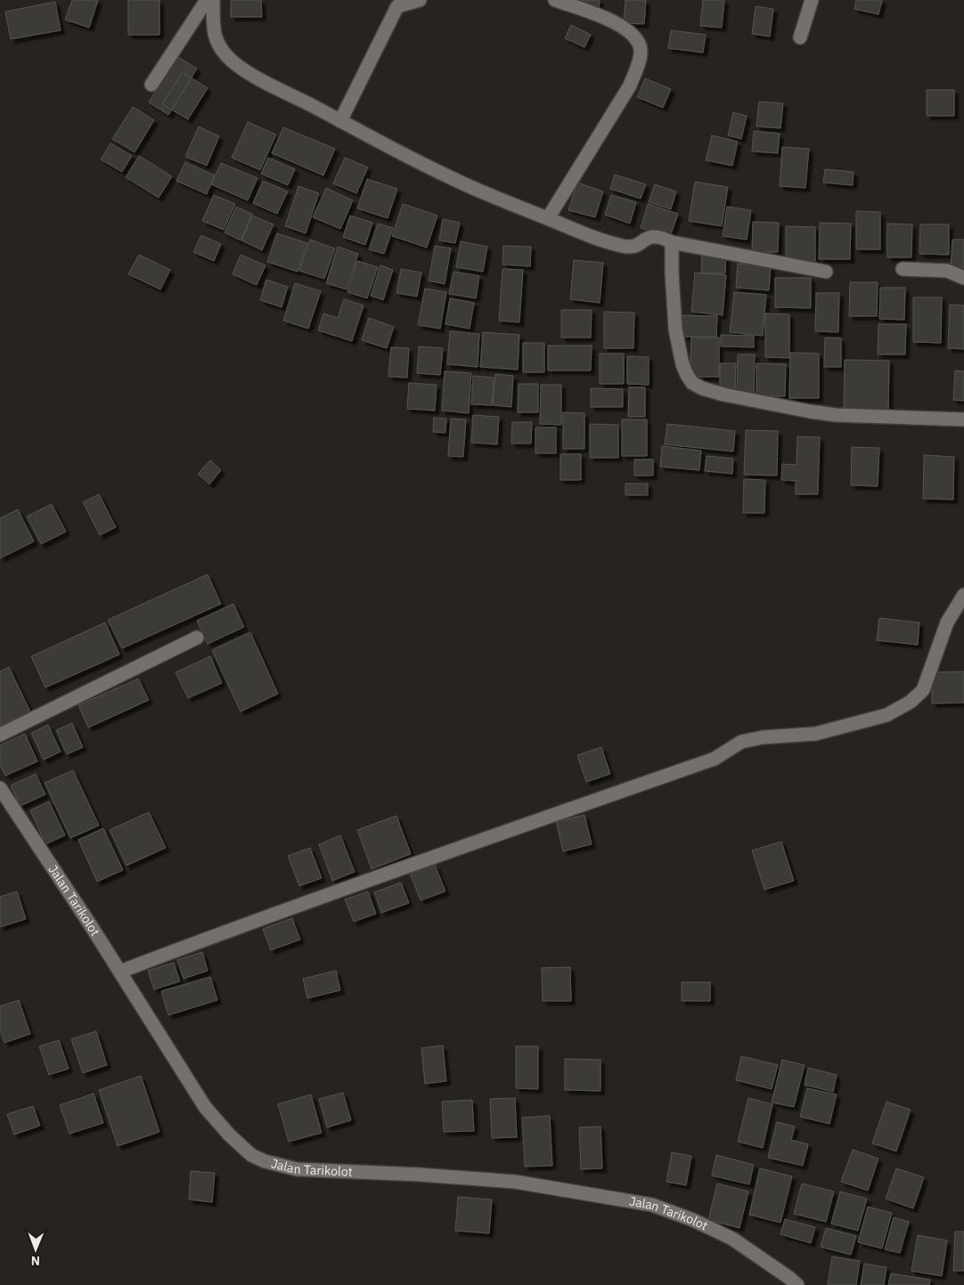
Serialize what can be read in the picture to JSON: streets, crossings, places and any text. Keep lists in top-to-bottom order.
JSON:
{
  "streets": {
    "street": ["Jalan Tarikolot"]
  },
  "north": "bottom"
}
